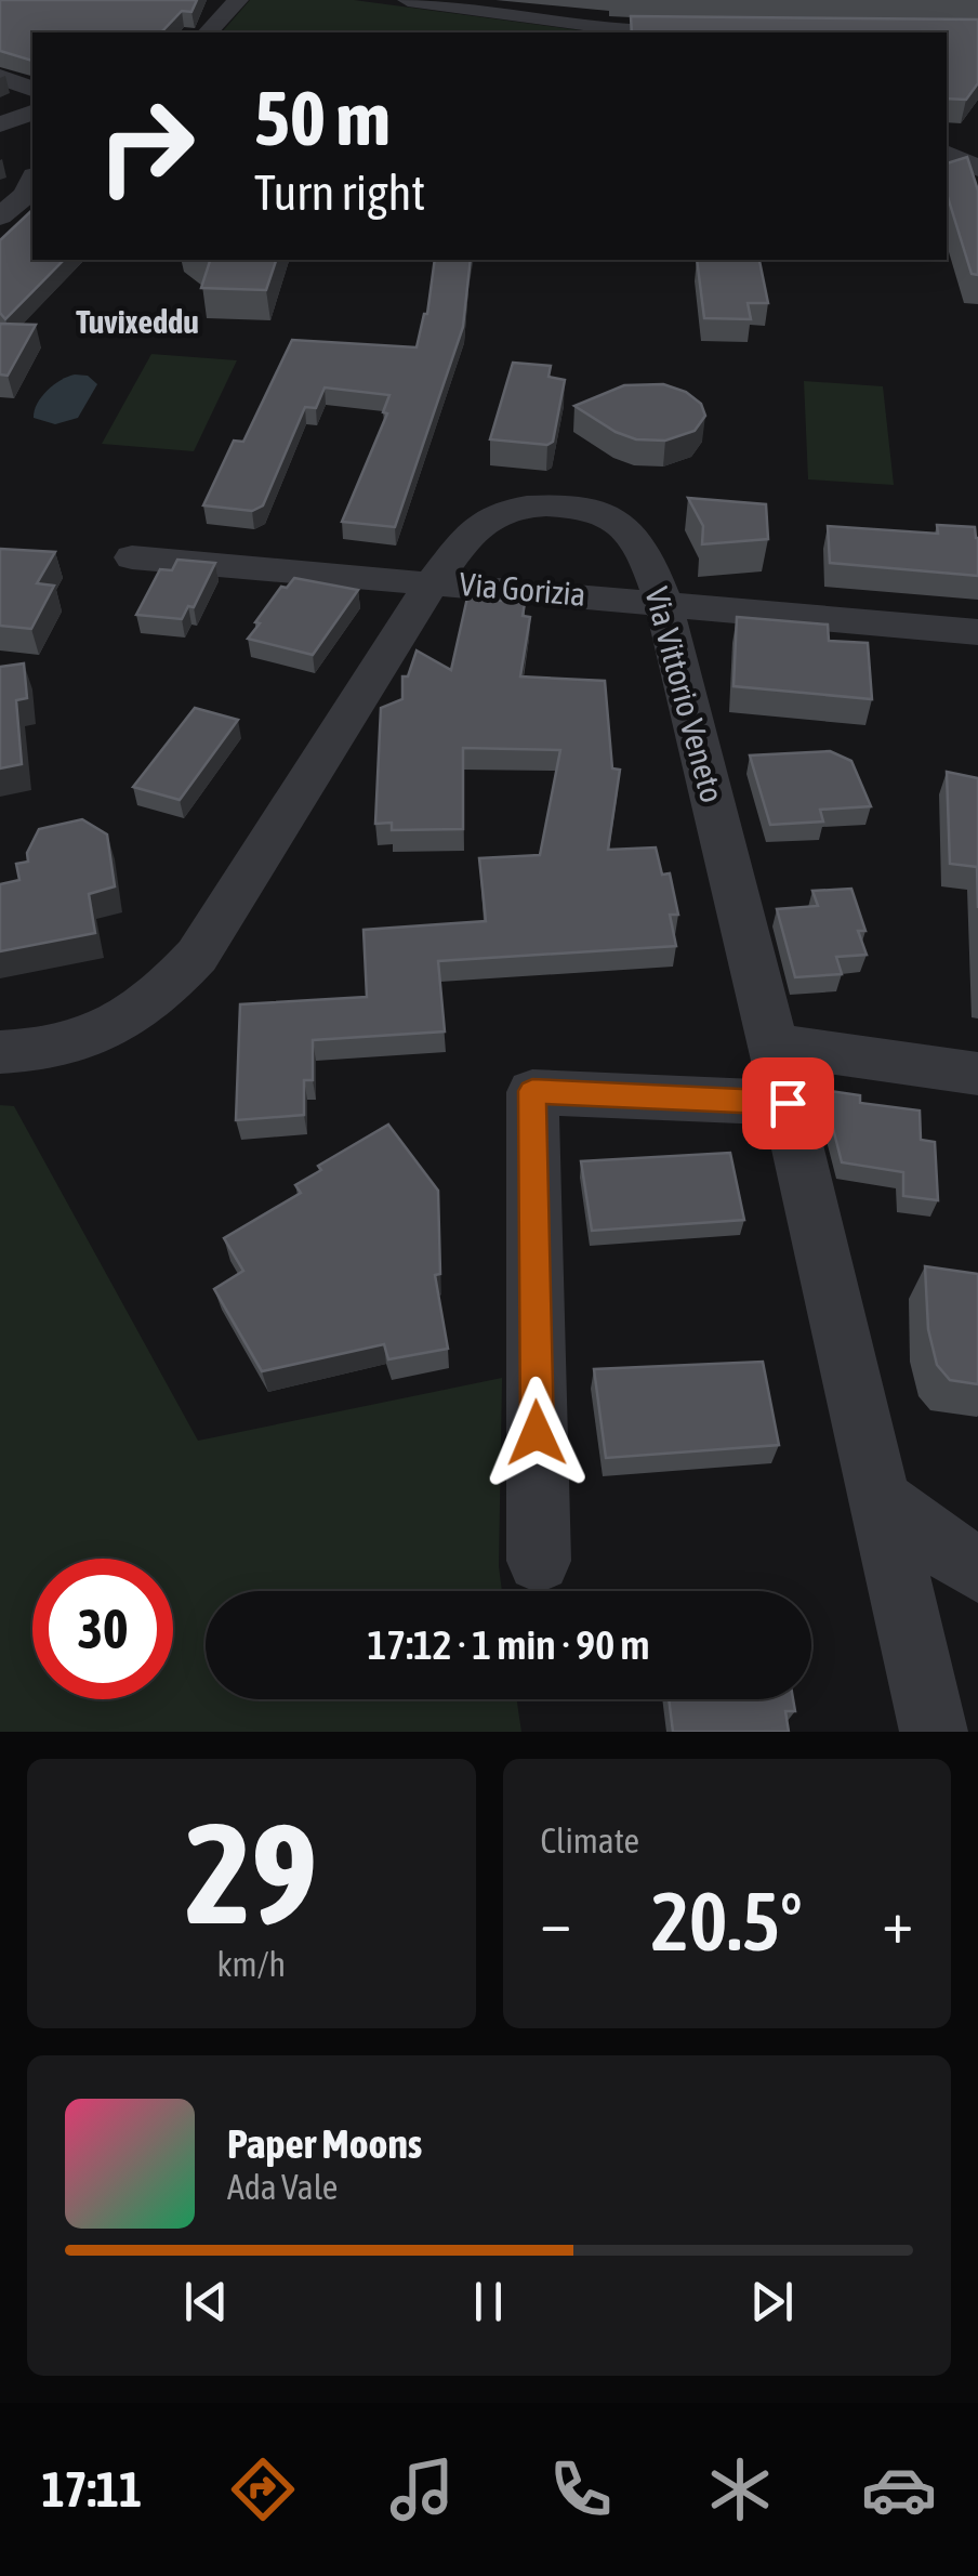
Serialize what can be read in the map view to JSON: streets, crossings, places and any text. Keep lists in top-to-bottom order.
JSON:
{
  "streets": {
    "street": ["Via Gorizia", "Via Vittorio Veneto"]
  },
  "crossings": [
    ["Via Gorizia", "Via Vittorio Veneto"]
  ],
  "districts": ["Tuvixeddu"],
  "page": {
    "turn": ["50 m", "Turn right"],
    "limit": "30",
    "trip": "17:12 · 1 min · 90 m",
    "tile": [
      ["29", "km/h"],
      "Climate"
    ],
    "heat": ["−", "20.5°", "+"],
    "song": ["Paper Moons", "Ada Vale"],
    "tabs": "17:11"
  }
}
